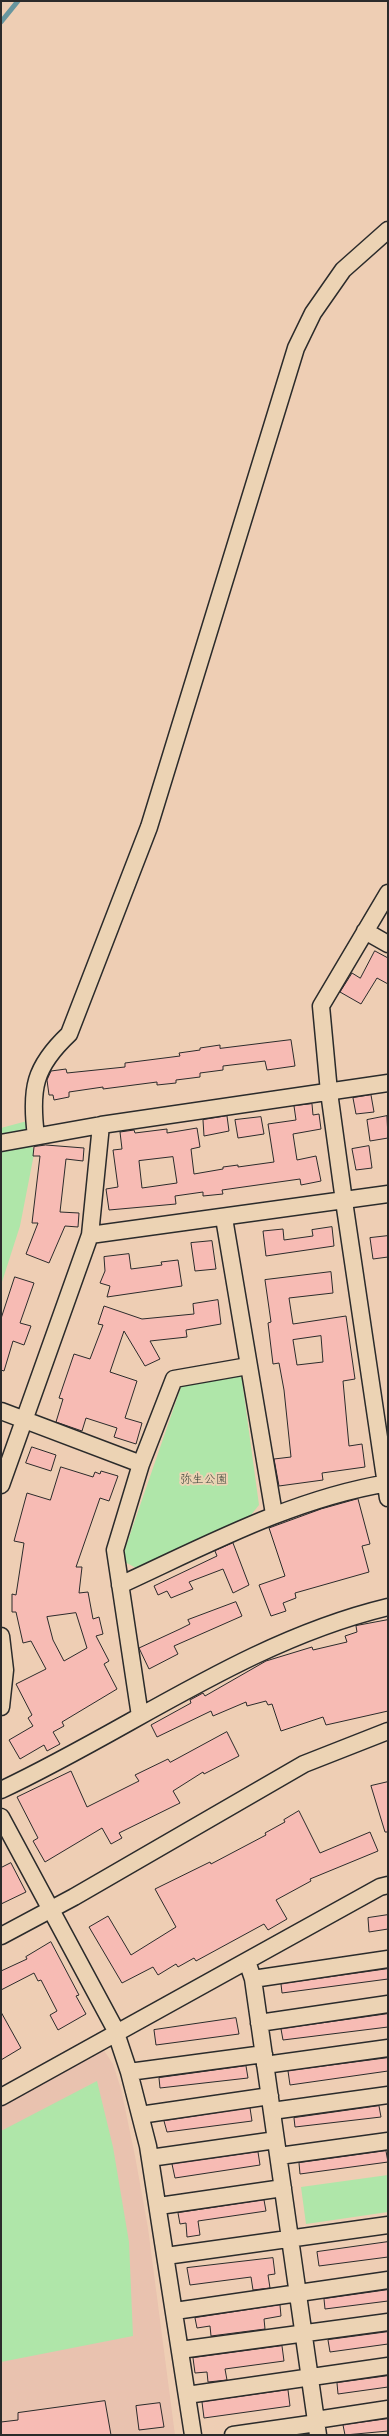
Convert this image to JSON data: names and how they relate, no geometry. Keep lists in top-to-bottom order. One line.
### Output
{"parks":["弥生公園"]}
